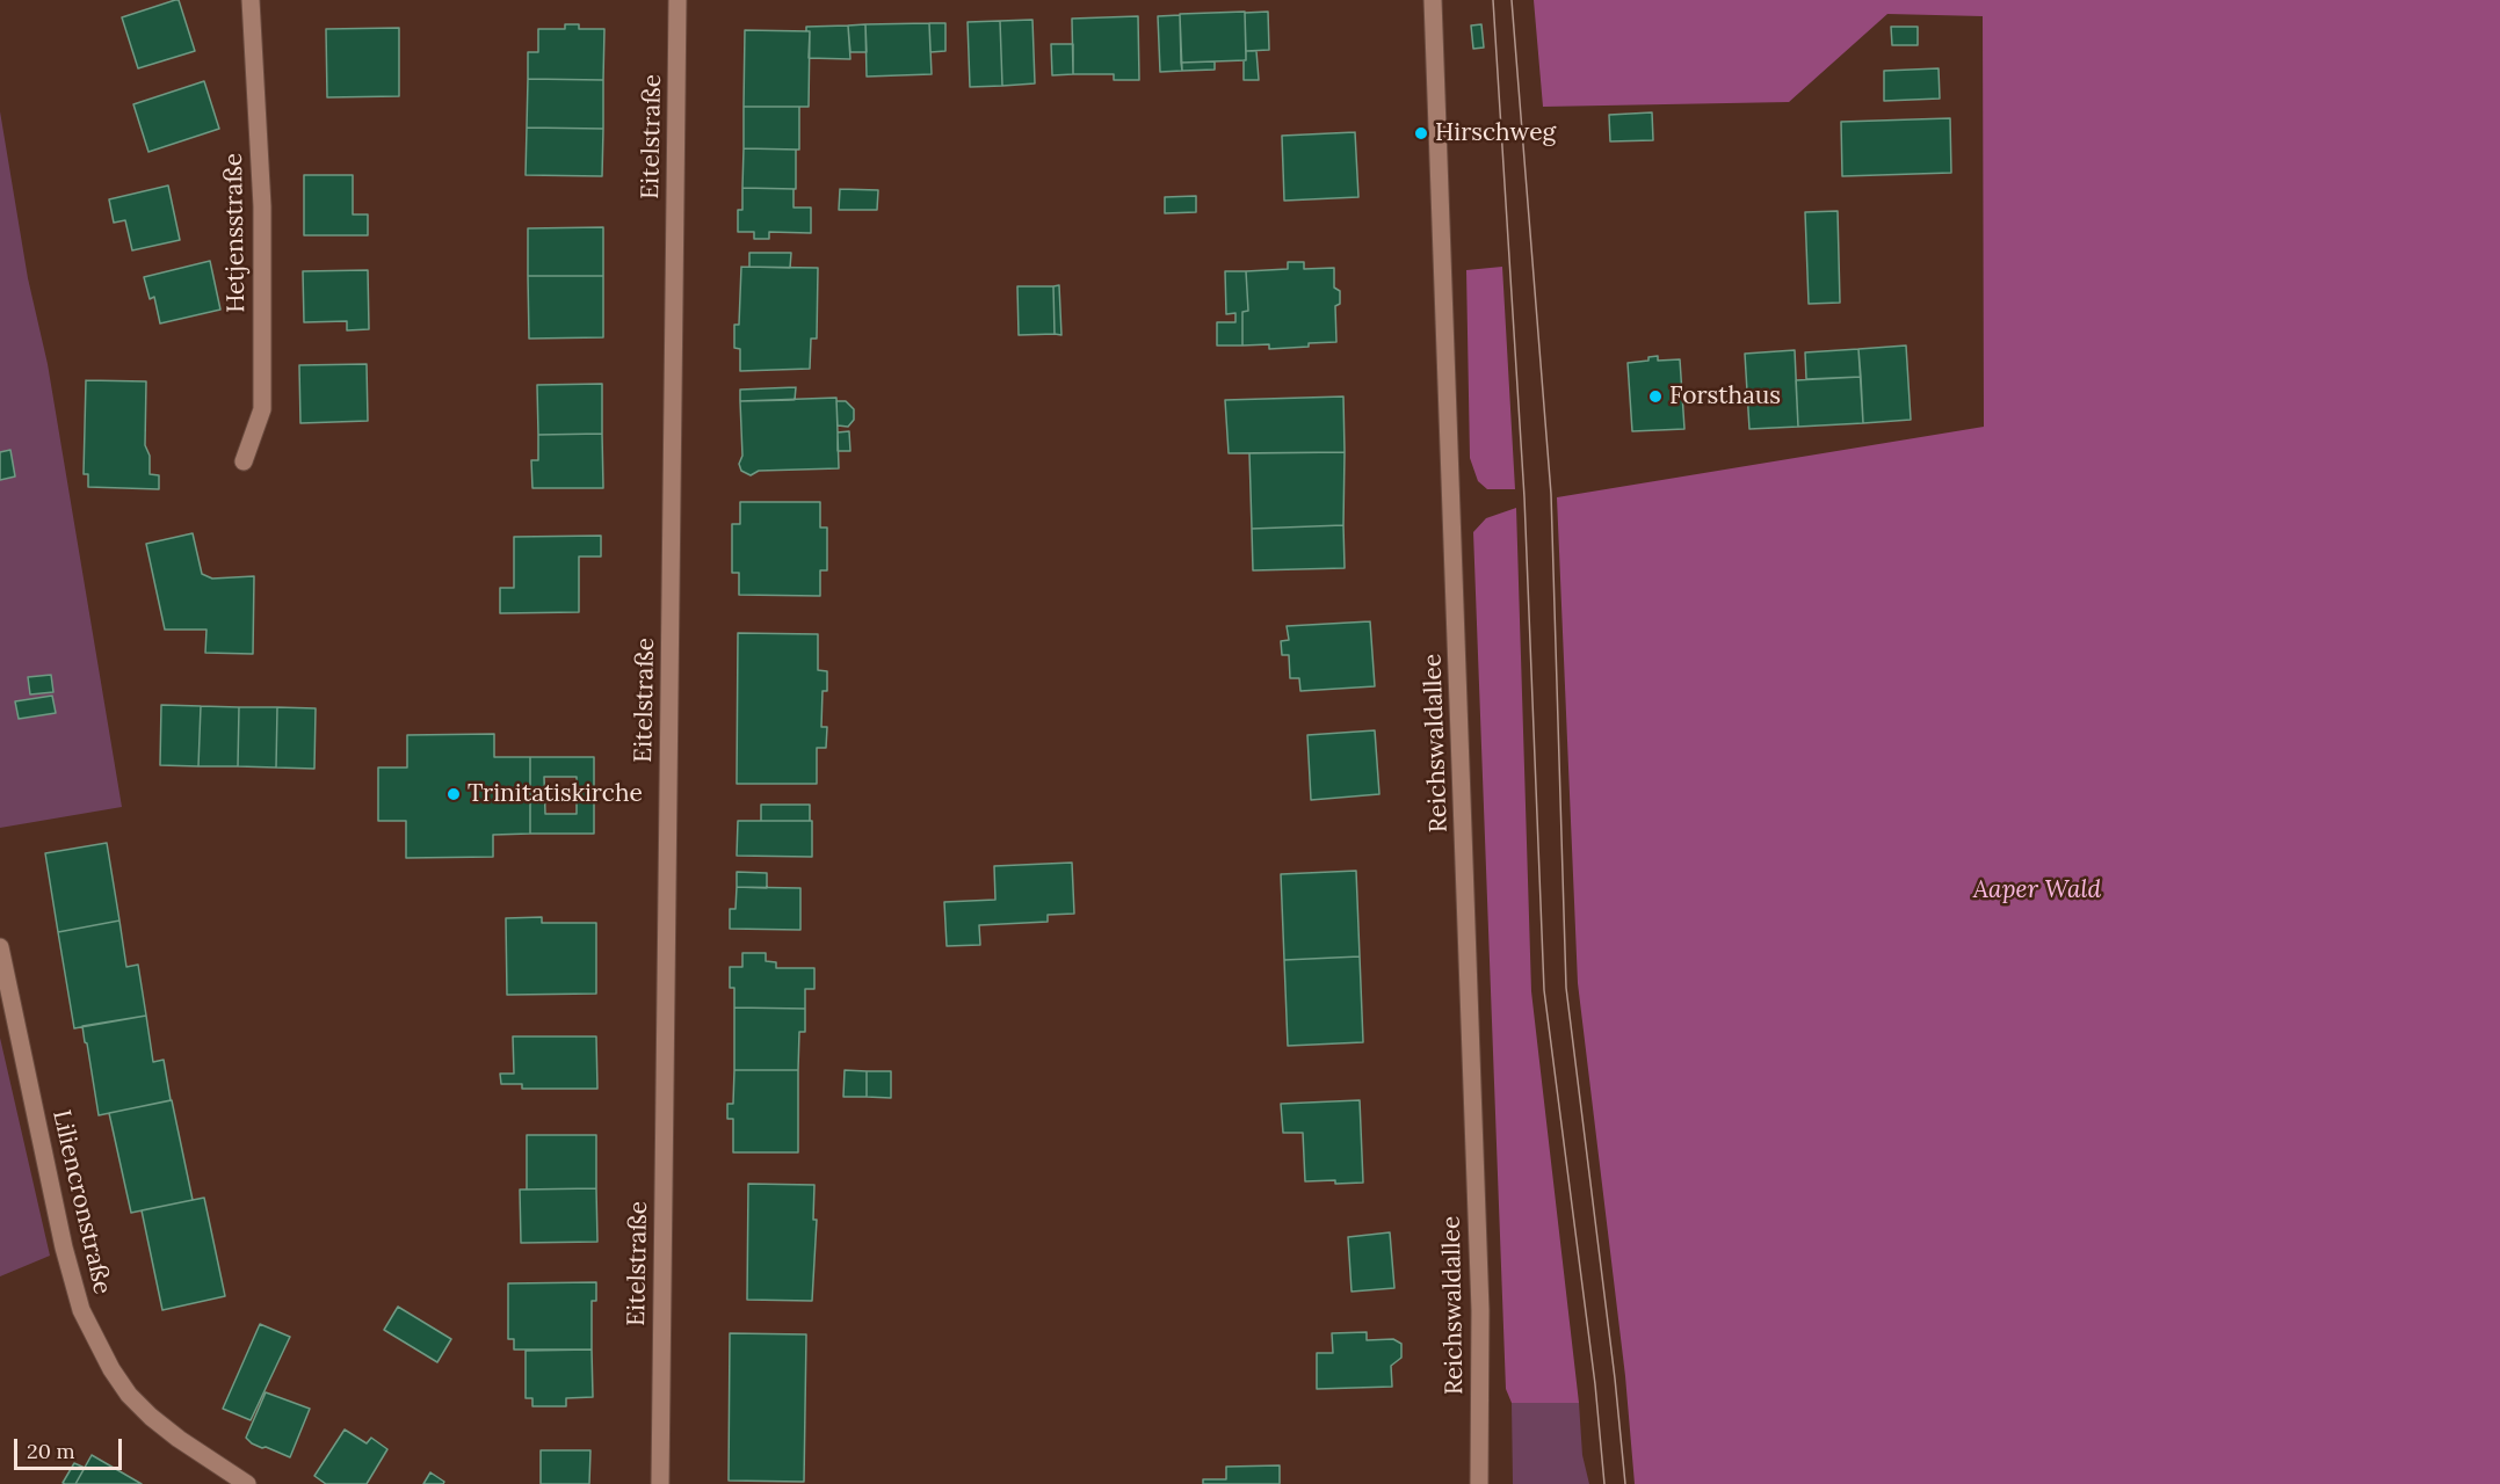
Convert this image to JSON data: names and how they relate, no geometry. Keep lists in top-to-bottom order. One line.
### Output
{"streets":{"main road":["Eitelstraße","Hetjensstraße","Reichswaldallee","Liliencronstraße"]},"parks":["Aaper Wald"],"places":["Hirschweg","Forsthaus","Trinitatiskirche"],"scale_bar":"20 m"}
